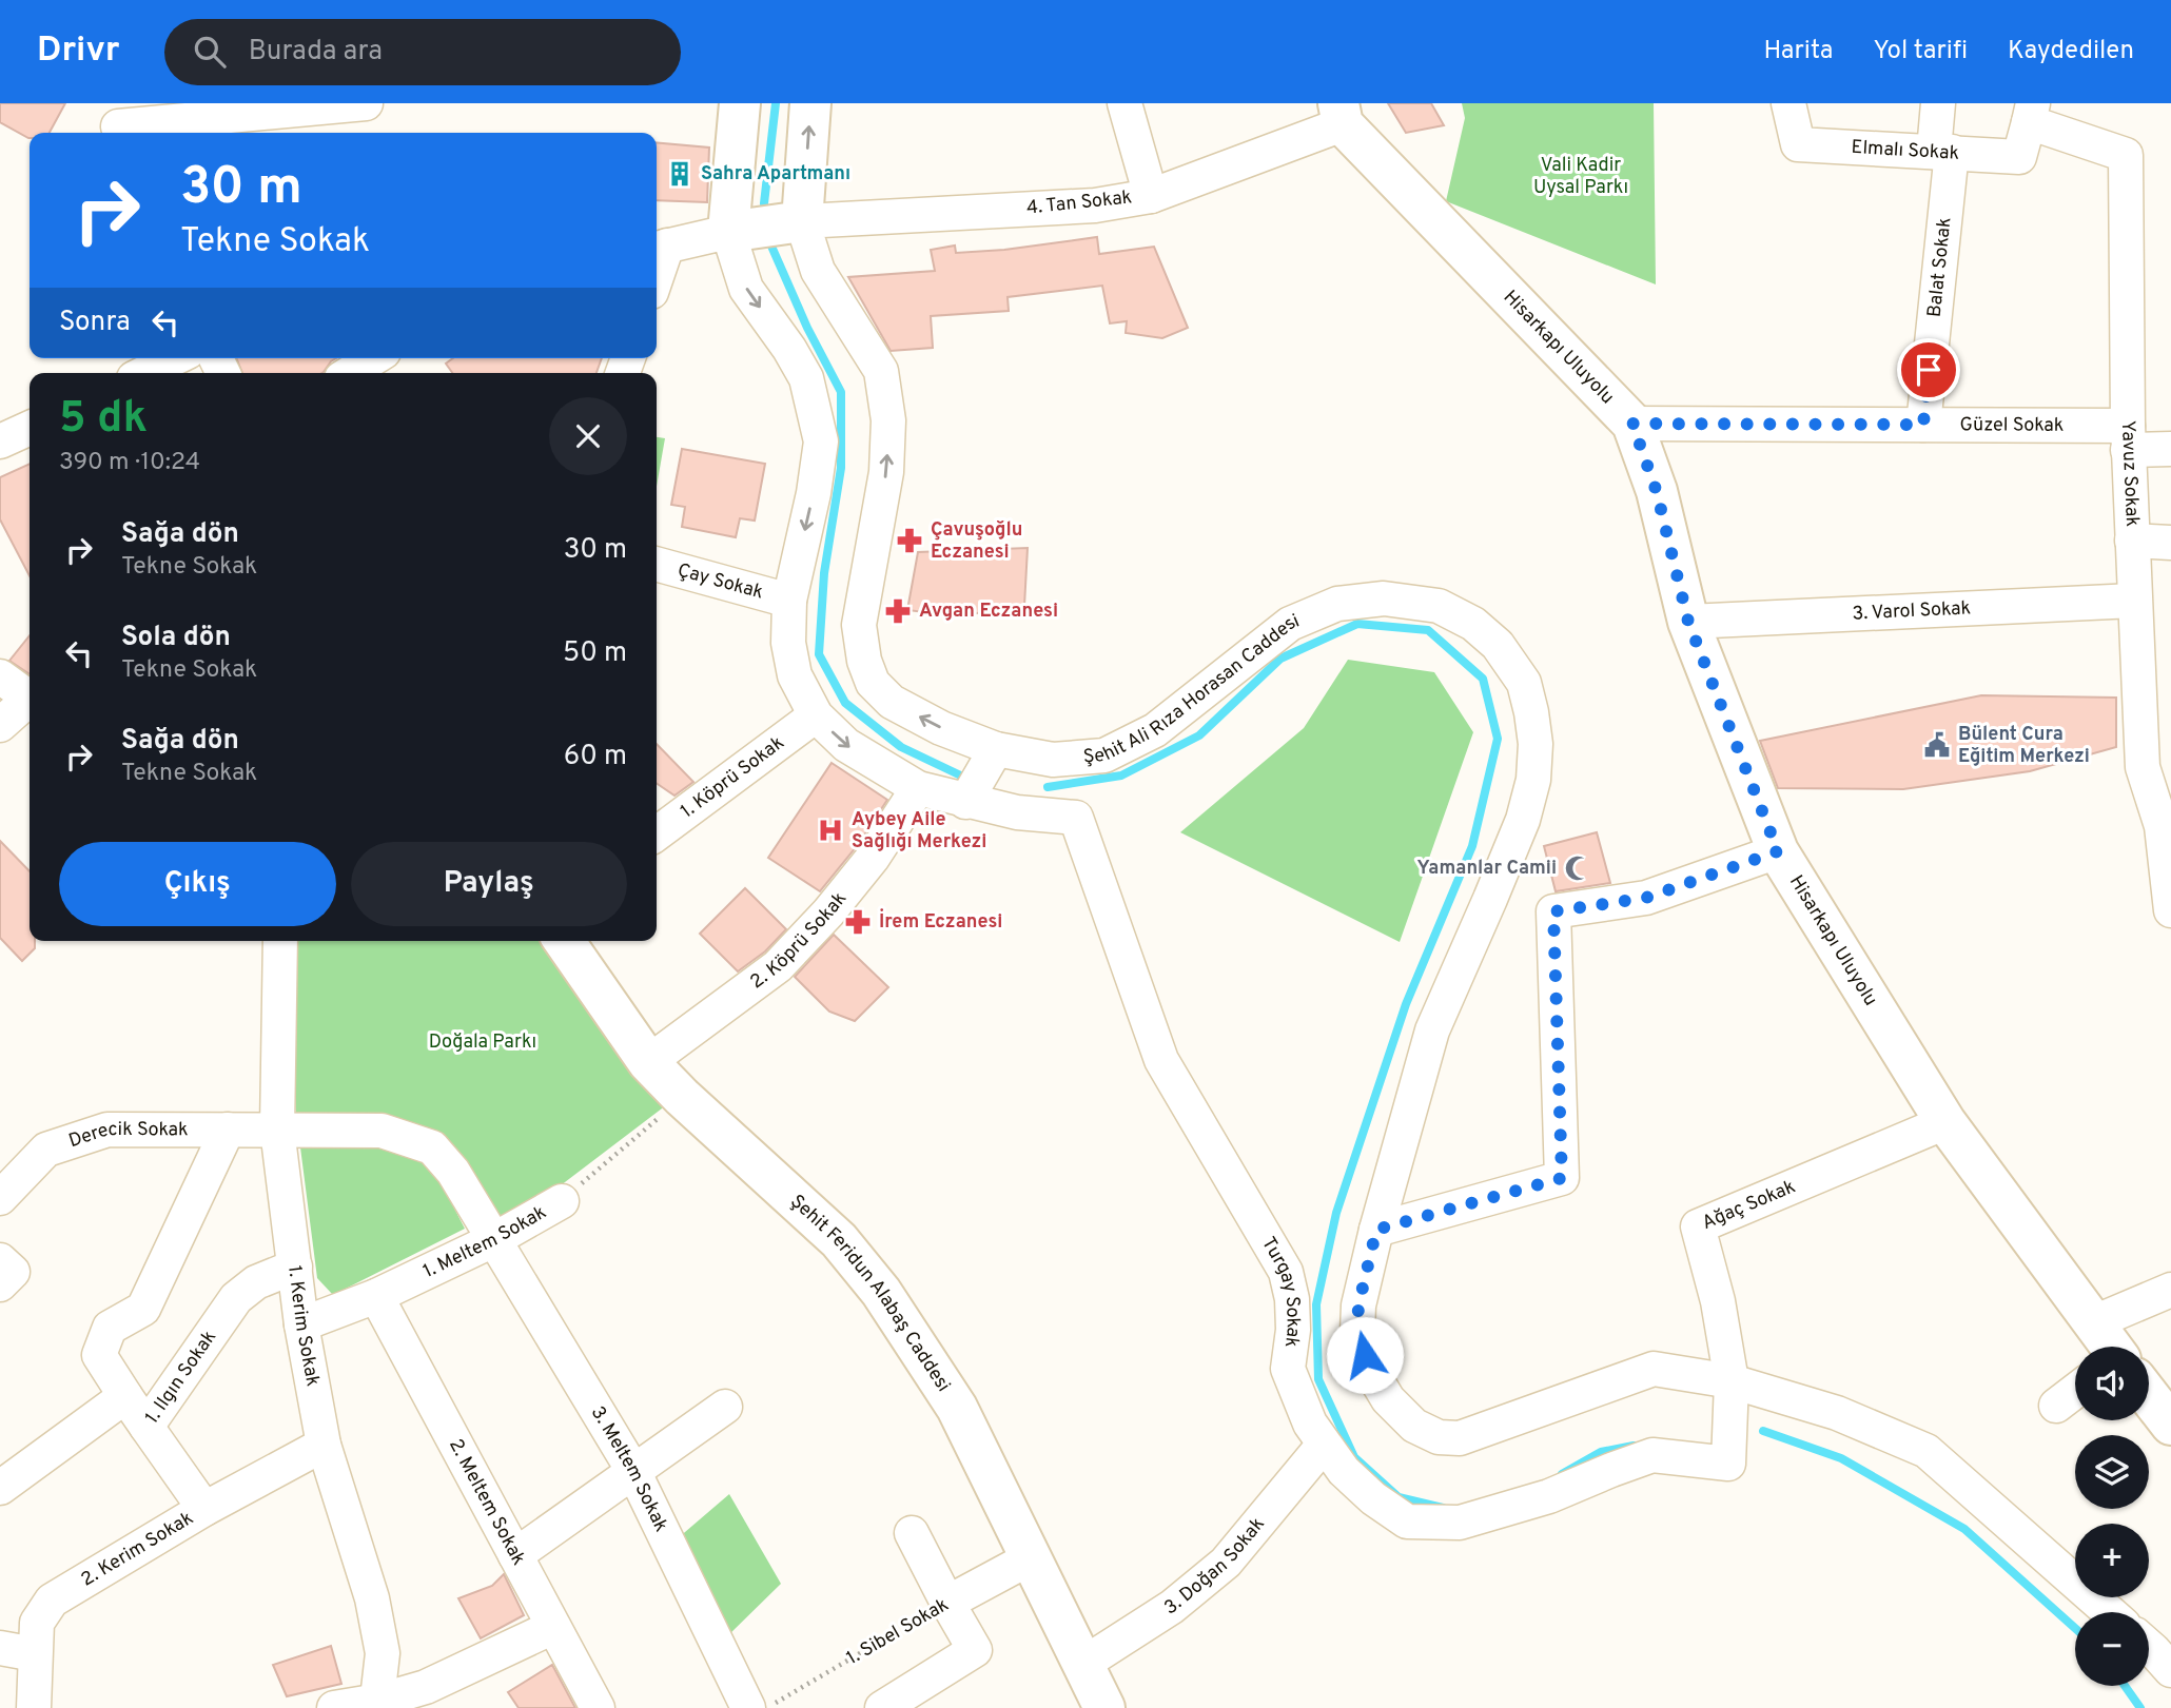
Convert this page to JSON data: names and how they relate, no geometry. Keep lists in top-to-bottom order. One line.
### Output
{"streets":{"street":["Elmalı Sokak","4. Tan Sokak","Balat Sokak","Hisarkapı Uluyolu","Güzel Sokak","Yavuz Sokak","Çay Sokak","3. Varol Sokak","Şehit Ali Rıza Horasan Caddesi","1. Köprü Sokak","2. Köprü Sokak","Derecik Sokak","Ağaç Sokak","1. Meltem Sokak","Turgay Sokak","Şehit Feridun Alabaş Caddesi","1. Kerim Sokak","1. Ilgın Sokak","3. Meltem Sokak","2. Meltem Sokak","2. Kerim Sokak","3. Doğan Sokak","1. Sibel Sokak"]},"crossings":[["Elmalı Sokak","Balat Sokak"],["Elmalı Sokak","Yavuz Sokak"],["4. Tan Sokak","Hisarkapı Uluyolu"],["4. Tan Sokak","Şehit Ali Rıza Horasan Caddesi"],["Balat Sokak","Güzel Sokak"],["Hisarkapı Uluyolu","Güzel Sokak"],["Hisarkapı Uluyolu","3. Varol Sokak"],["Hisarkapı Uluyolu","Ağaç Sokak"],["Güzel Sokak","Yavuz Sokak"],["Yavuz Sokak","3. Varol Sokak"],["Şehit Ali Rıza Horasan Caddesi","Ağaç Sokak"],["Şehit Ali Rıza Horasan Caddesi","Turgay Sokak"],["2. Köprü Sokak","Şehit Feridun Alabaş Caddesi"],["Derecik Sokak","1. Kerim Sokak"],["Derecik Sokak","3. Meltem Sokak"],["Ağaç Sokak","Turgay Sokak"],["1. Meltem Sokak","Şehit Feridun Alabaş Caddesi"],["1. Meltem Sokak","1. Kerim Sokak"],["1. Meltem Sokak","3. Meltem Sokak"],["1. Meltem Sokak","2. Meltem Sokak"],["Turgay Sokak","3. Doğan Sokak"],["Şehit Feridun Alabaş Caddesi","3. Doğan Sokak"],["Şehit Feridun Alabaş Caddesi","1. Sibel Sokak"],["1. Kerim Sokak","1. Ilgın Sokak"],["1. Kerim Sokak","3. Meltem Sokak"],["1. Kerim Sokak","2. Kerim Sokak"]],"parks":["Vali Kadir Uysal Parkı","Doğala Parkı"],"places":{"building":["Sahra Apartmanı"],"pharmacy":["Çavuşoğlu Eczanesi","Avgan Eczanesi","İrem Eczanesi"],"public building":["Bülent Cura Eğitim Merkezi"],"hospital":["Aybey Aile Sağlığı Merkezi"],"mosque":["Yamanlar Camii"]},"page":{"header":"Drivr","search":"Burada ara","nav":["Harita","Yol tarifi","Kaydedilen"],"turn":["30 m","Tekne Sokak"],"then":"Sonra","heading":["5 dk","390 m · 10:24"],"list":[{"name":"Sağa dön","note":"Tekne Sokak","value":"30 m"},{"name":"Sola dön","note":"Tekne Sokak","value":"50 m"},{"name":"Sağa dön","note":"Tekne Sokak","value":"60 m"}],"buttons":["Çıkış","Paylaş"],"map_buttons":["+","−"]}}
